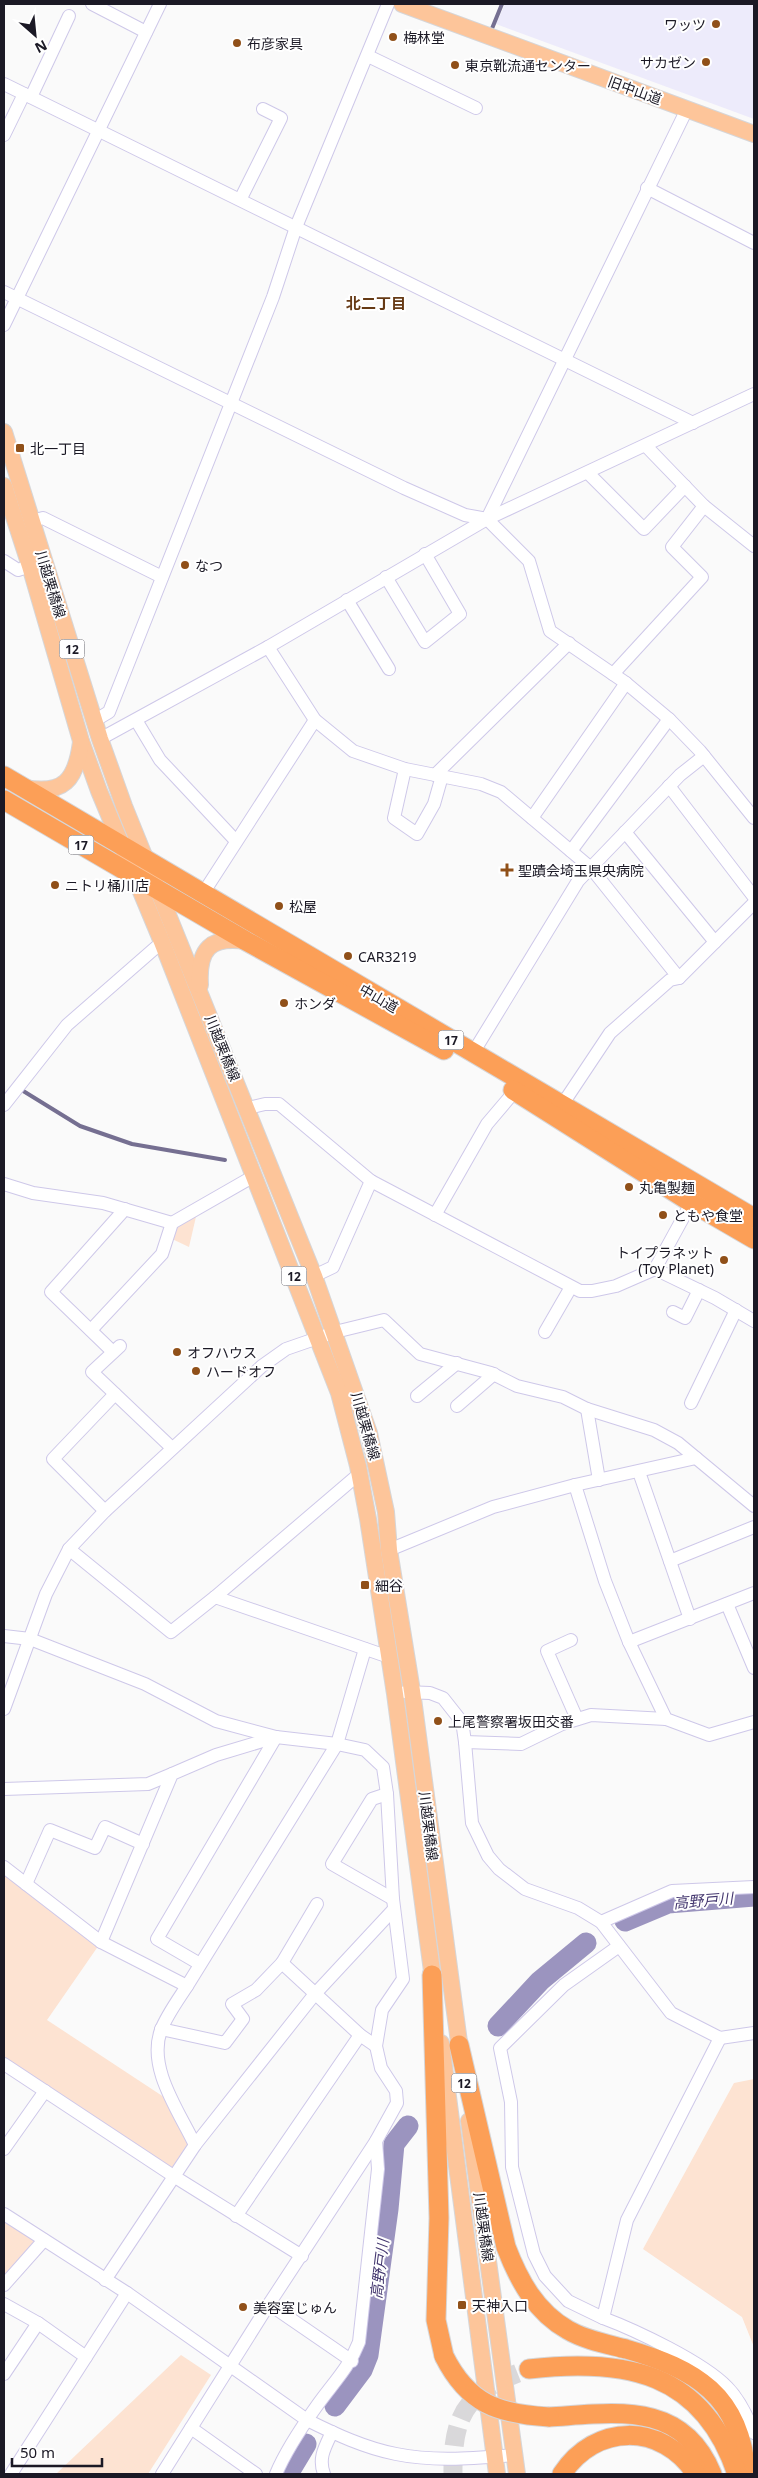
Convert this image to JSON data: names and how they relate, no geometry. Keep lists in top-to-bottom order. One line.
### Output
{"streets":{"highway":["17","中山道"],"main road":["旧中山道","川越栗橋線","12"]},"crossings":[["川越栗橋線","中山道"]],"districts":["北二丁目"],"water":["高野戸川"],"places":{"other":["ワッツ","梅林堂","布彦家具","サカゼン","東京靴流通センター","なつ","ニトリ桶川店","松屋","CAR3219","ホンダ","丸亀製麺","ともや食堂","トイプラネット (Toy Planet)","オフハウス","ハードオフ","上尾警察署坂田交番","美容室じゅん"],"transit":["北一丁目","細谷","天神入口"],"health":["聖蹟会埼玉県央病院"]},"scale_bar":"50 m","north":"bottom right"}
